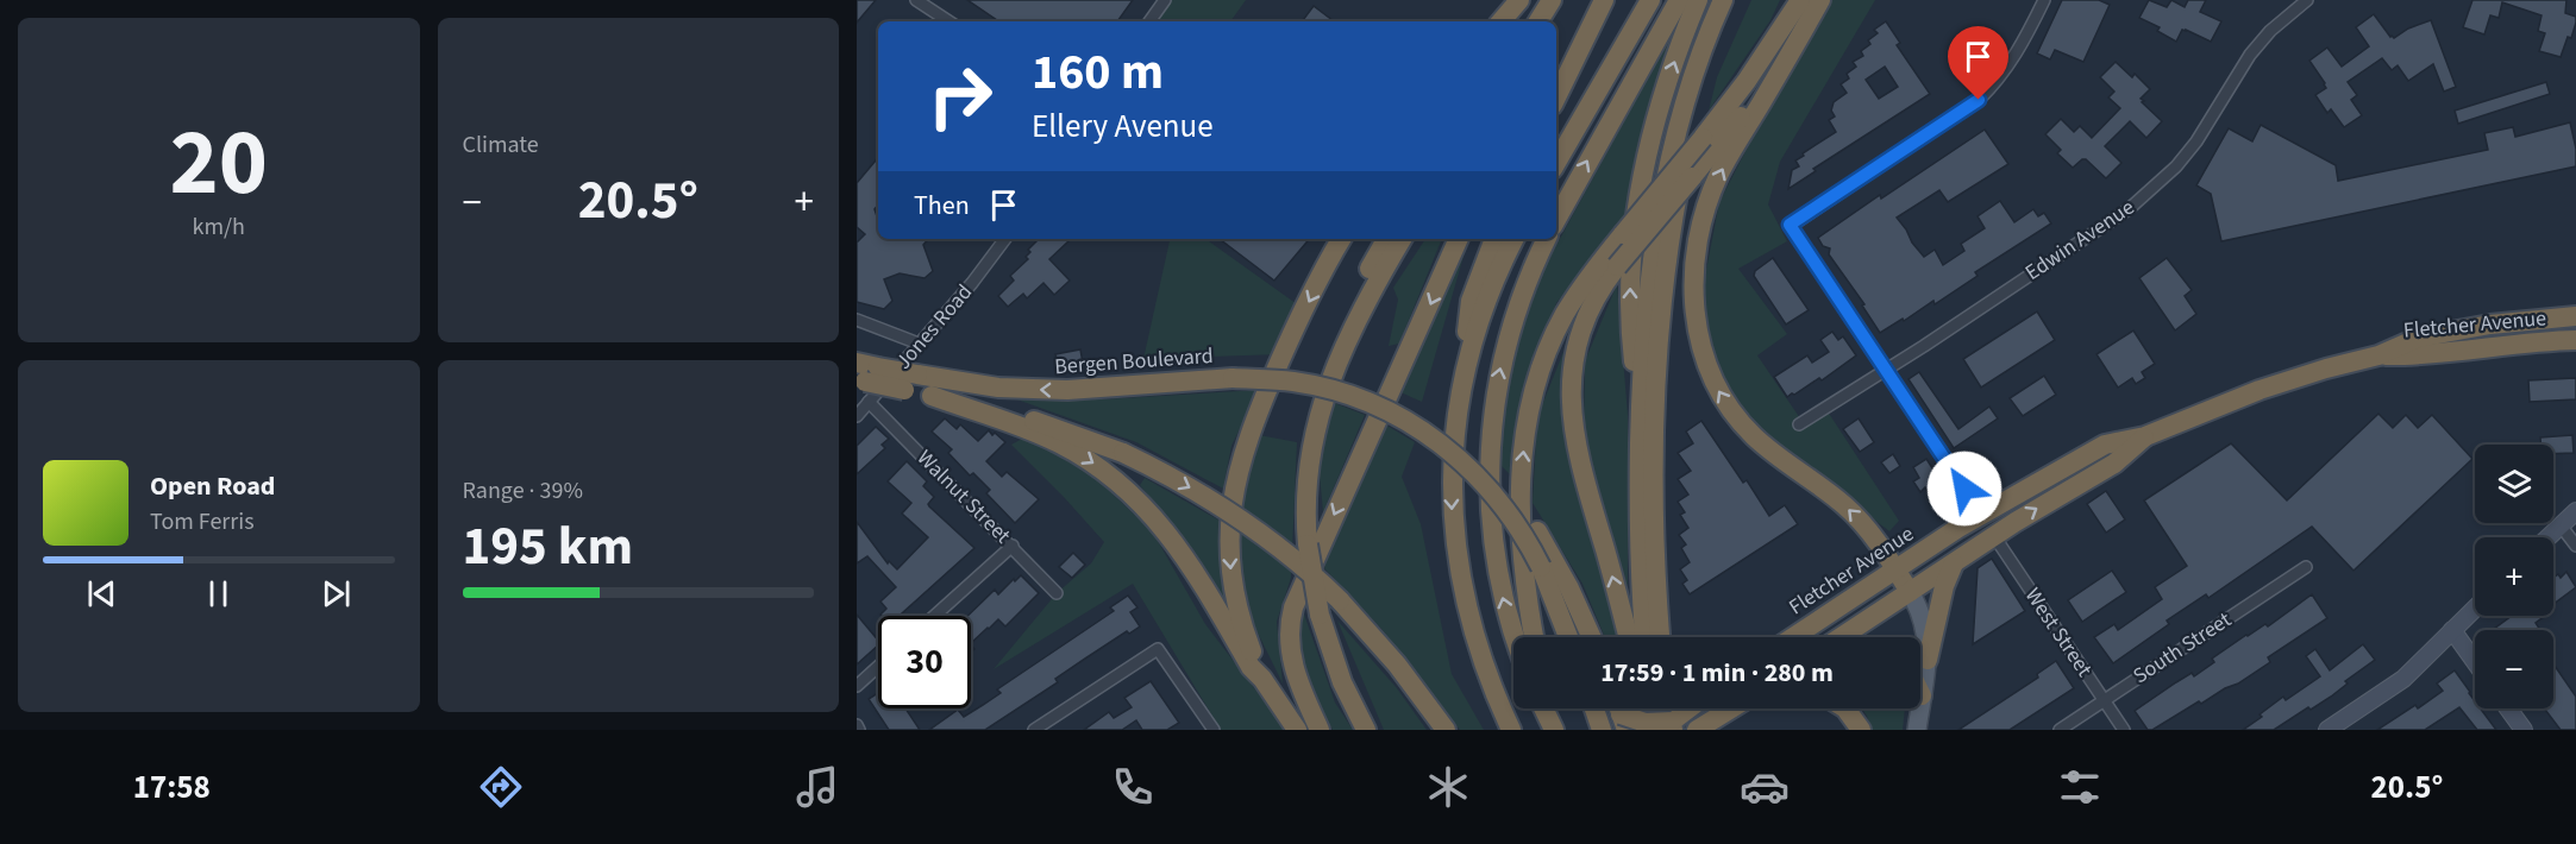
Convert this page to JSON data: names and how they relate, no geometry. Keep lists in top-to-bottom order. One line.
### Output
{"streets":{"highway":["Fletcher Avenue","Bergen Boulevard"],"street":["Edwin Avenue","Jones Road","Walnut Street","West Street","South Street"]},"crossings":[["Fletcher Avenue","West Street"],["Jones Road","Bergen Boulevard"],["Jones Road","Walnut Street"],["Bergen Boulevard","Walnut Street"],["West Street","South Street"]],"one_way":["Bergen Boulevard"],"page":{"tile":[["20","km/h"],"Climate",["Range · 39%","195 km"]],"turn":["160 m","Ellery Avenue"],"then":"Then","heat":["−","20.5°","+"],"map_buttons":["+","−"],"song":["Open Road","Tom Ferris"],"limit":"30","trip":"17:59 · 1 min · 280 m","tabs":["17:58","20.5°"]}}
